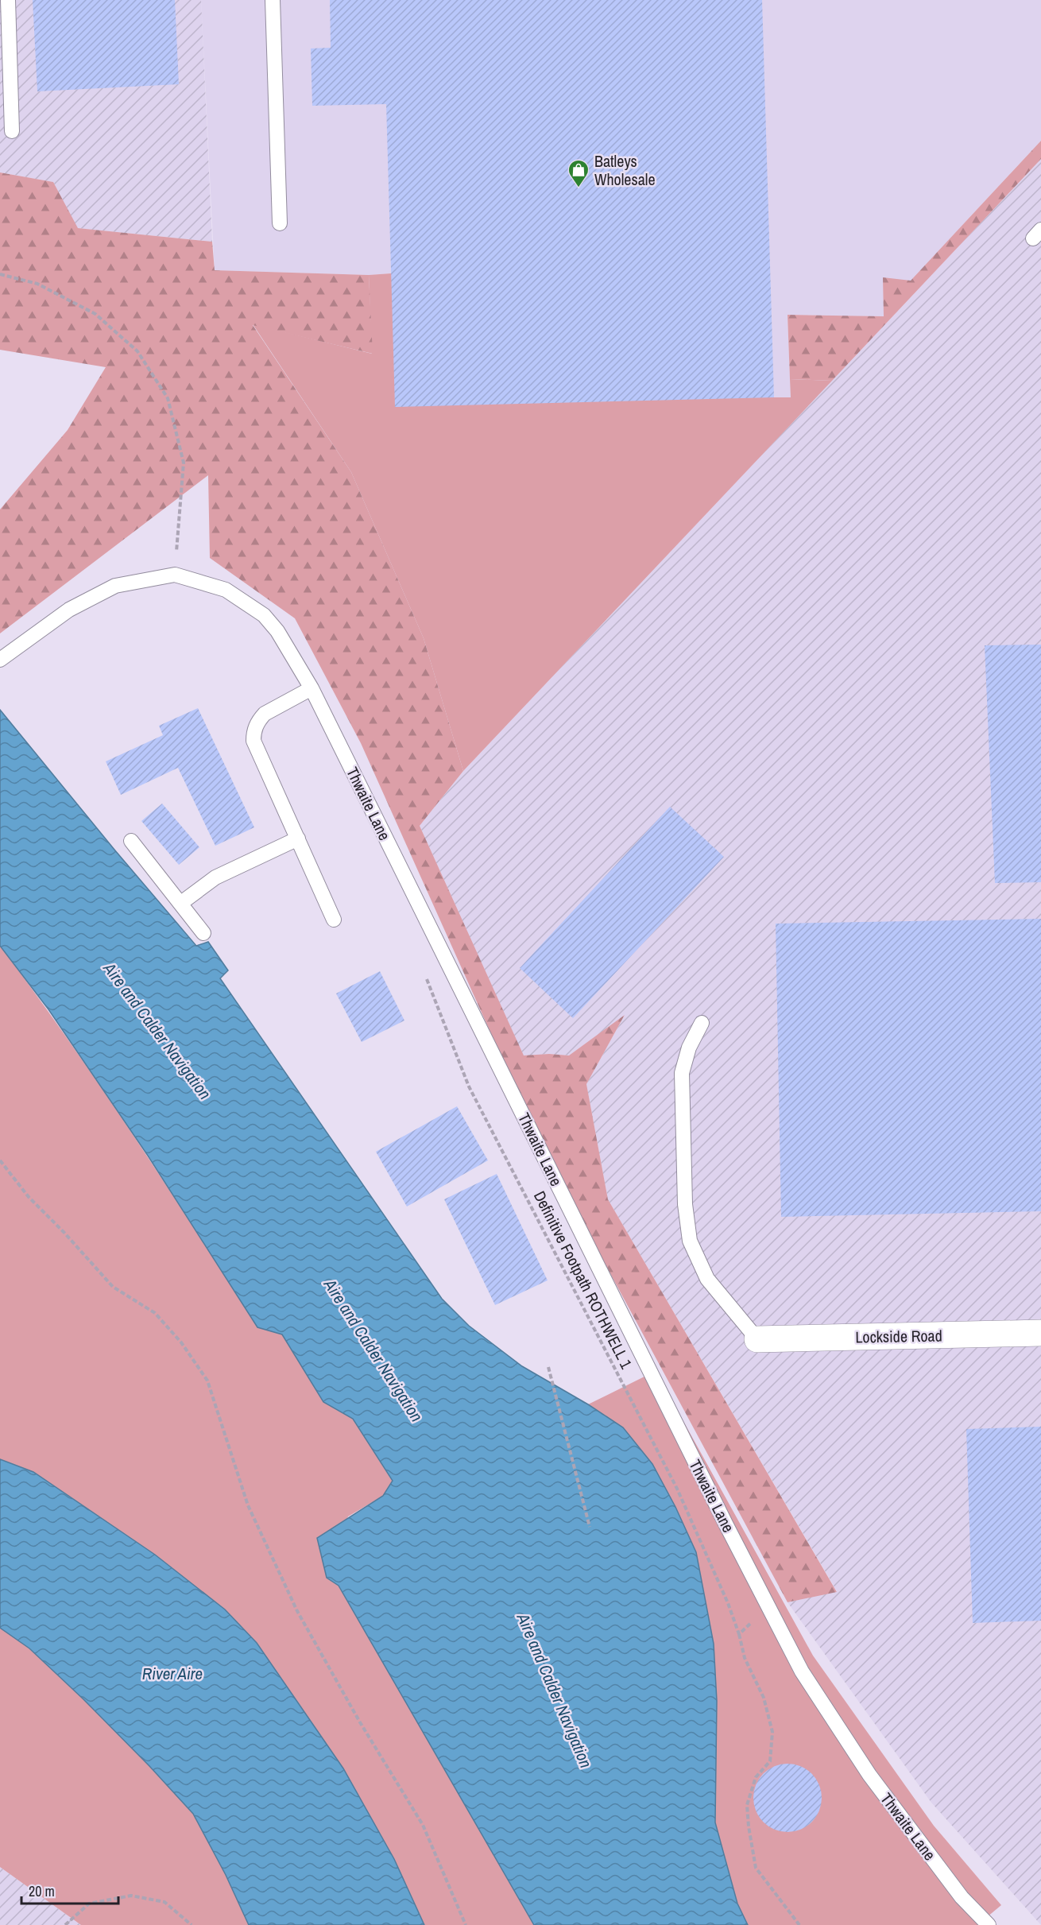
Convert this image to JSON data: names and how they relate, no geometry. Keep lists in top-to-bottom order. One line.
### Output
{"streets":{"street":["Lockside Road"],"lane":["Thwaite Lane"],"path":["Definitive Footpath ROTHWELL 1"]},"water":["Aire and Calder Navigation","River Aire"],"places":{"shop":["Batleys Wholesale"]},"scale_bar":"20 m"}
